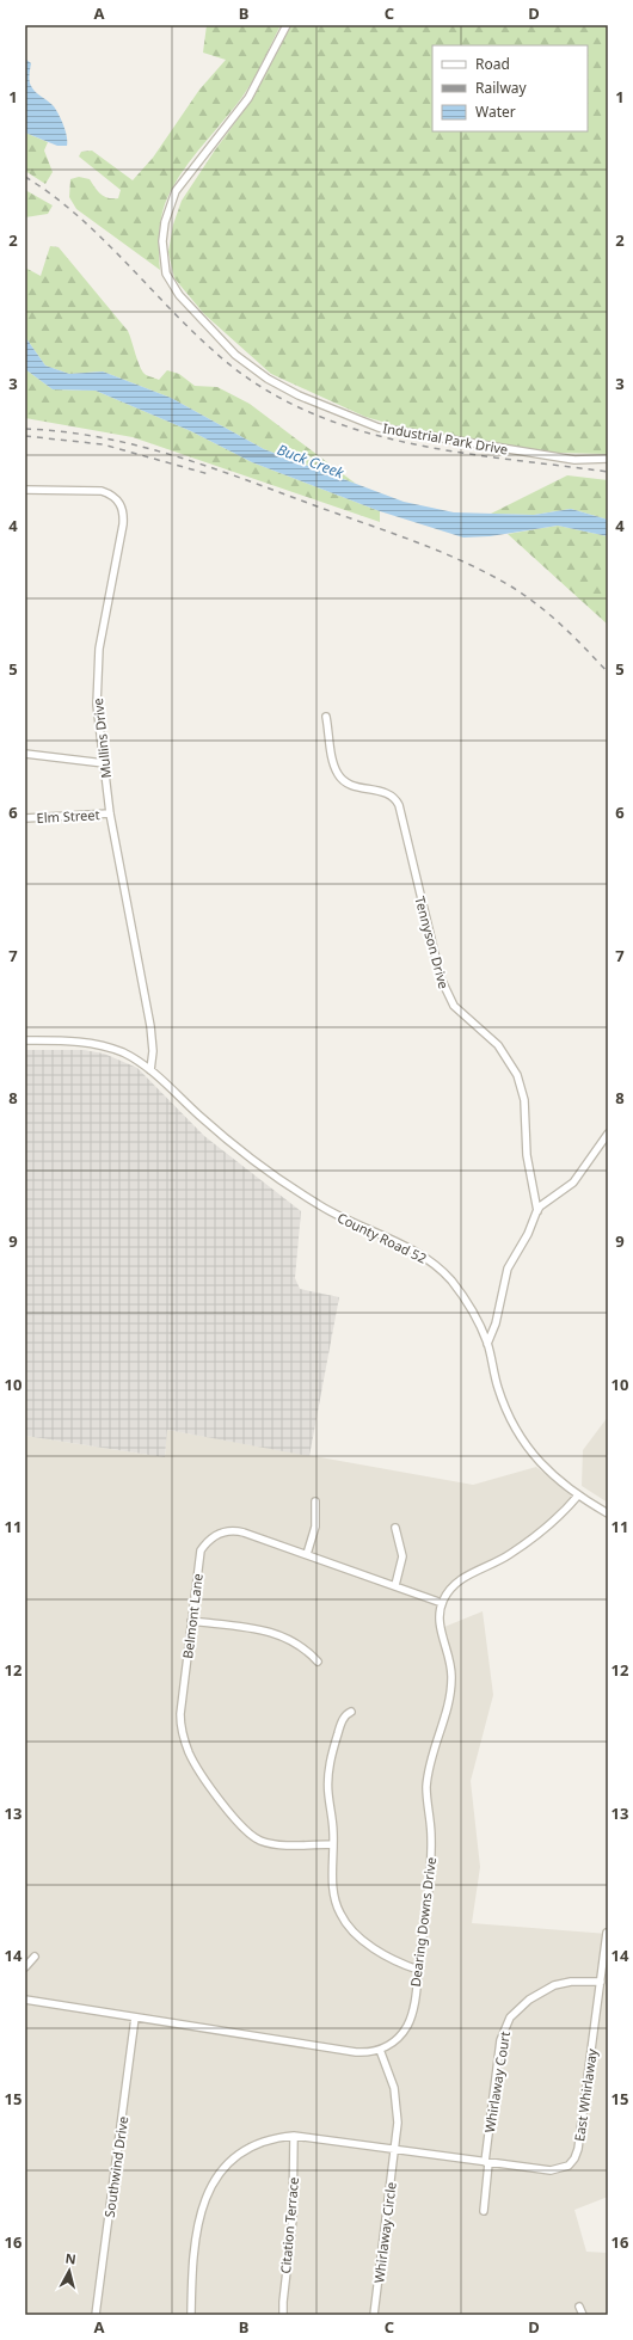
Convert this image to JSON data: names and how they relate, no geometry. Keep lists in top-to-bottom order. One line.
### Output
{"streets":{"street":["Industrial Park Drive","Mullins Drive","Elm Street","Tennyson Drive","County Road 52","Belmont Lane","Dearing Downs Drive","Whirlaway Court","East Whirlaway","Southwind Drive","Citation Terrace","Whirlaway Circle"]},"crossings":[["Mullins Drive","Elm Street"],["Mullins Drive","County Road 52"],["Belmont Lane","Dearing Downs Drive"],["Dearing Downs Drive","Whirlaway Circle"],["Whirlaway Court","East Whirlaway"],["East Whirlaway","Whirlaway Circle"]],"water":["Buck Creek"],"legend":["Road","Railway","Water"],"north":"top","grid":{"columns":["A","B","C","D"],"rows":["1","2","3","4","5","6","7","8","9","10","11","12","13","14","15","16"]}}
